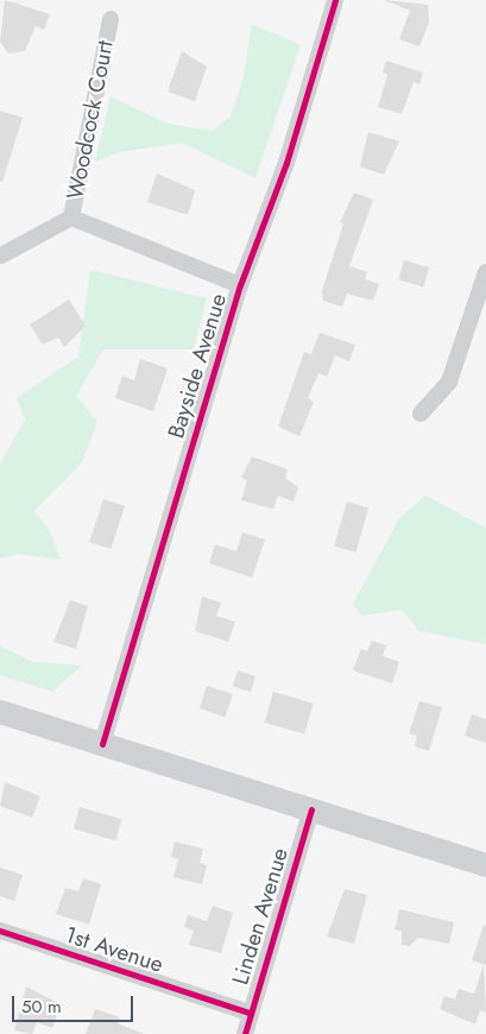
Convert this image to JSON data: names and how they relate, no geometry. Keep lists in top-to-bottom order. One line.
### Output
{"streets":{"street":["Woodcock Court","Bayside Avenue","Linden Avenue","1st Avenue"]},"crossings":[["Woodcock Court","Bayside Avenue"],["Linden Avenue","1st Avenue"]],"scale_bar":"50 m"}
